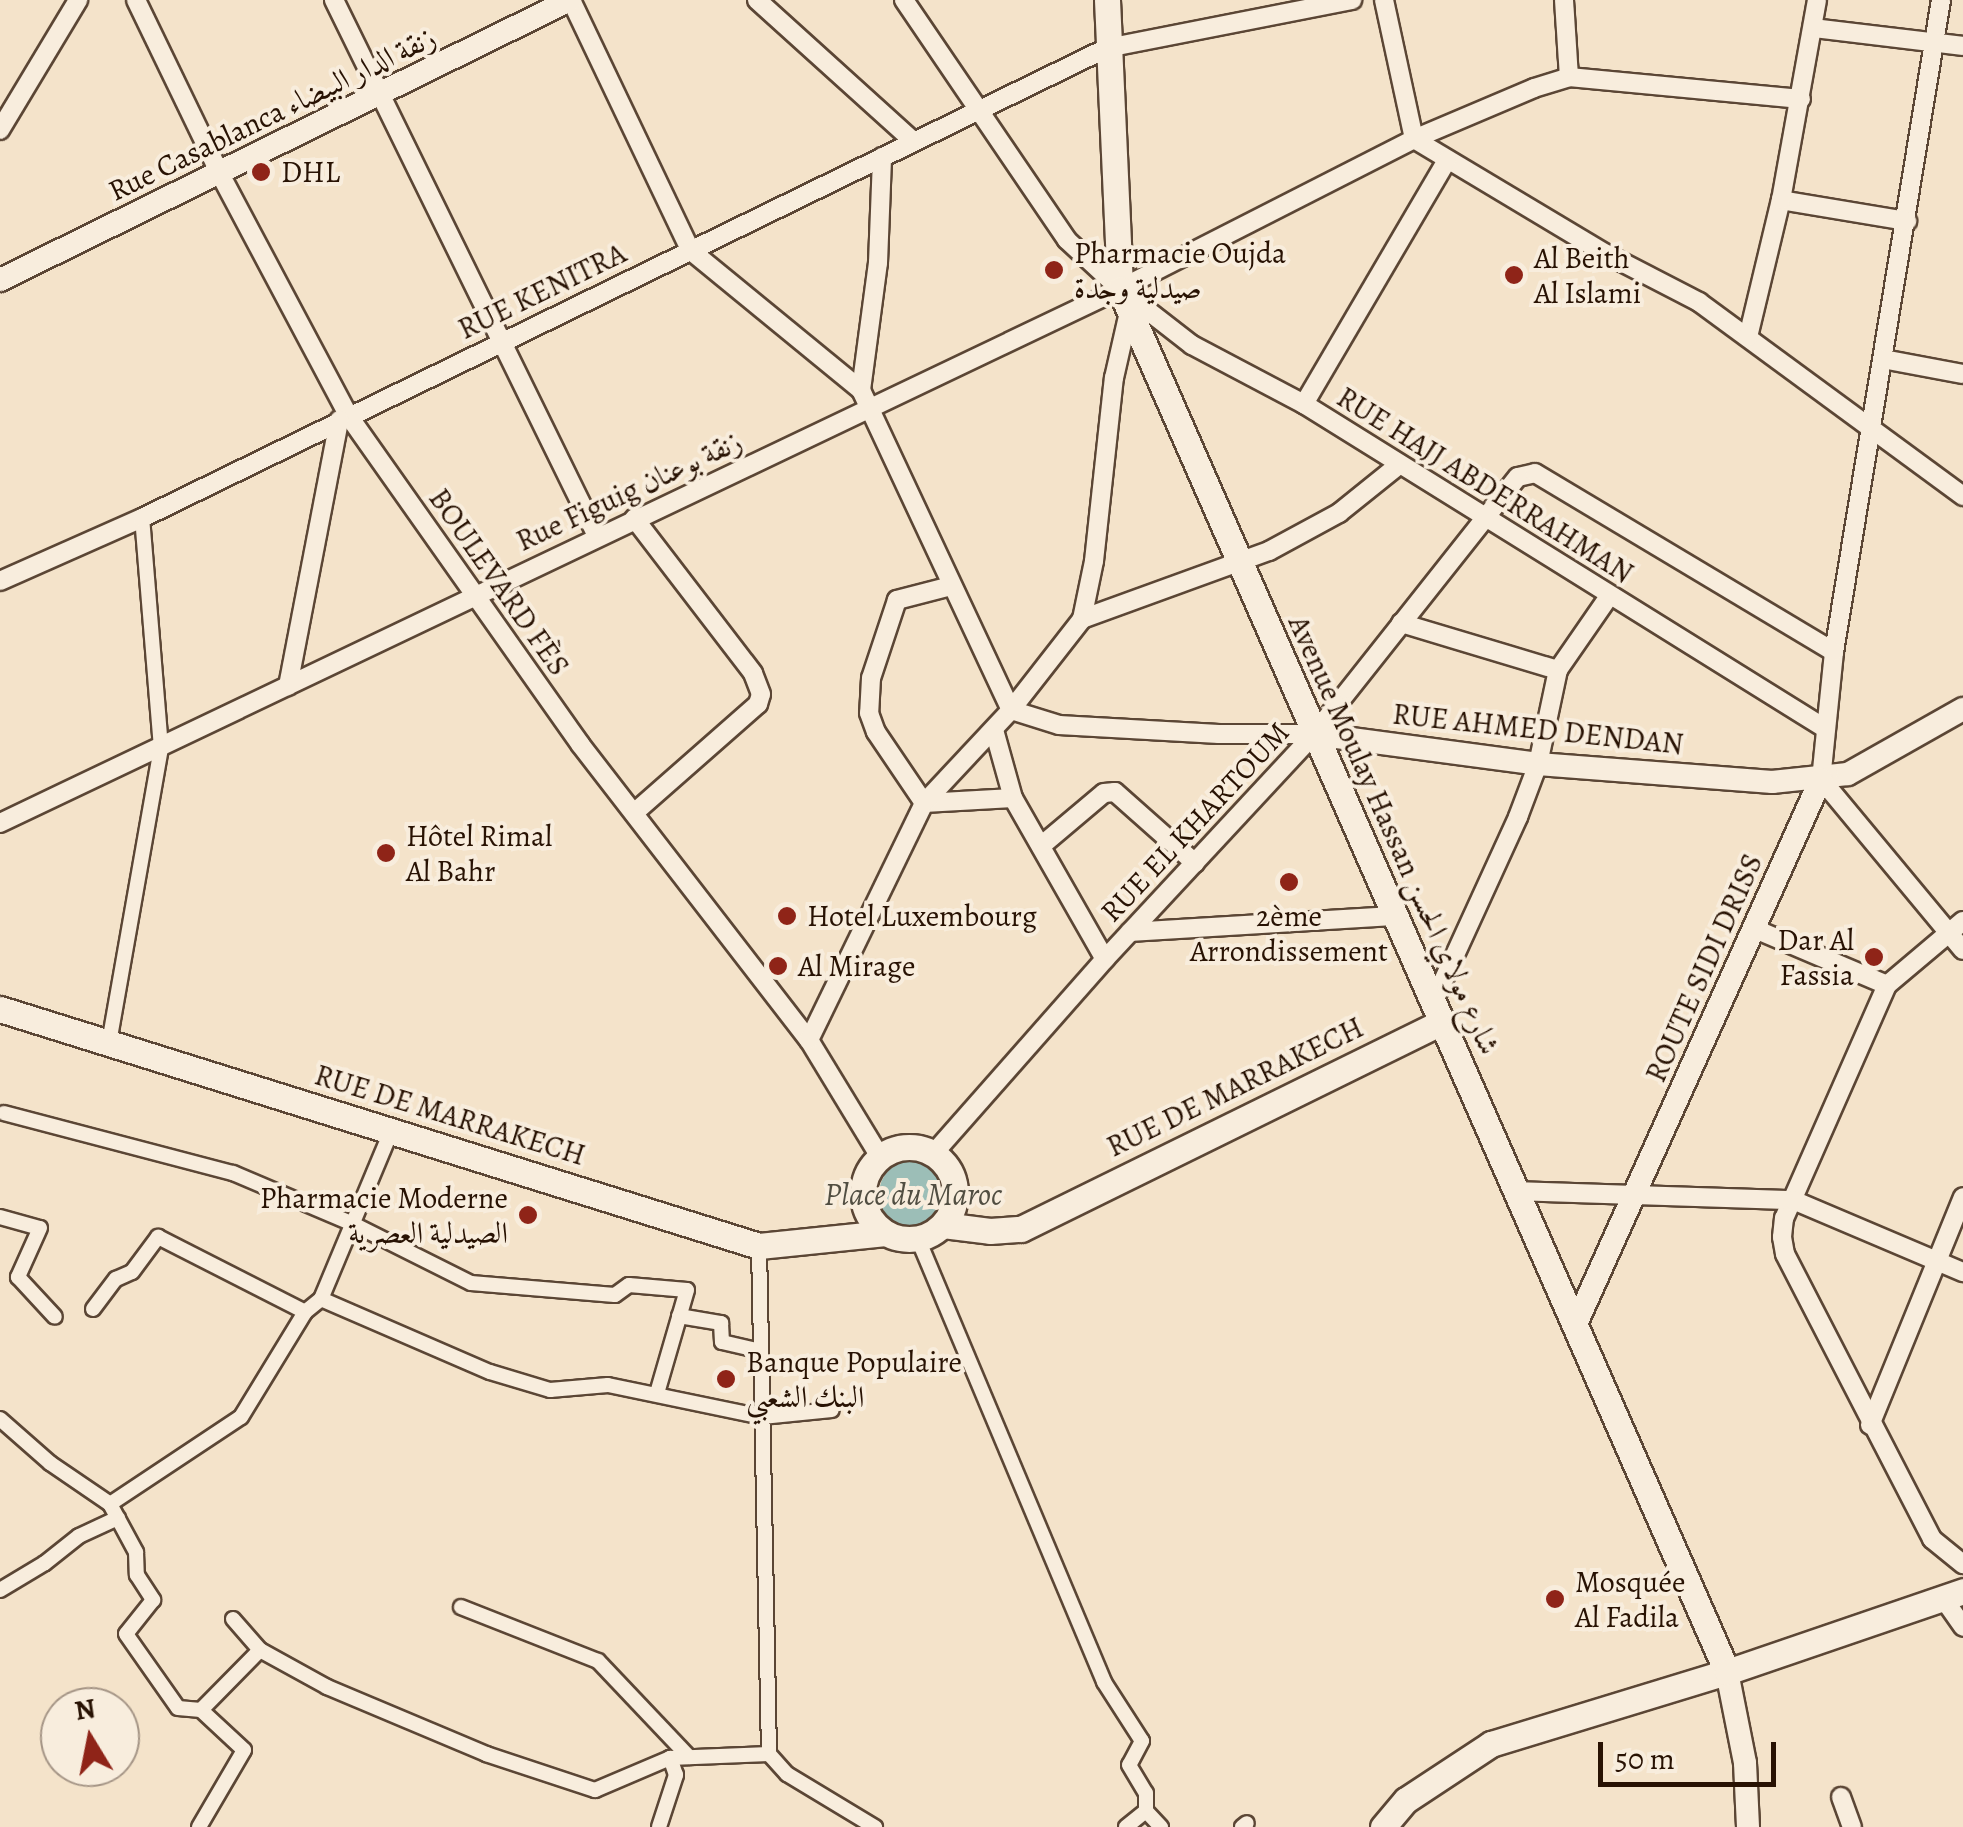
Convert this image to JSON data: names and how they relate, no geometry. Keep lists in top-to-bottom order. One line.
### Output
{"streets":{"main road":["Avenue Moulay Hassan شارع مولاي الحسن","RUE DE MARRAKECH"],"street":["Rue Casablanca زنقة الدار البيضاء","RUE KENITRA","RUE HAJJ ABDERRAHMAN","Rue Figuig زنقة بوعنان","BOULEVARD FÈS","RUE AHMED DENDAN","RUE EL KHARTOUM","ROUTE SIDI DRISS"]},"crossings":[["Rue Casablanca زنقة الدار البيضاء","BOULEVARD FÈS"],["RUE KENITRA","RUE HAJJ ABDERRAHMAN"],["RUE KENITRA","BOULEVARD FÈS"],["RUE KENITRA","Avenue Moulay Hassan شارع مولاي الحسن"],["RUE HAJJ ABDERRAHMAN","Rue Figuig زنقة بوعنان"],["RUE HAJJ ABDERRAHMAN","RUE EL KHARTOUM"],["RUE HAJJ ABDERRAHMAN","Avenue Moulay Hassan شارع مولاي الحسن"],["Rue Figuig زنقة بوعنان","BOULEVARD FÈS"],["Rue Figuig زنقة بوعنان","Avenue Moulay Hassan شارع مولاي الحسن"],["BOULEVARD FÈS","RUE EL KHARTOUM"],["BOULEVARD FÈS","RUE DE MARRAKECH"],["RUE AHMED DENDAN","RUE EL KHARTOUM"],["RUE AHMED DENDAN","Avenue Moulay Hassan شارع مولاي الحسن"],["RUE AHMED DENDAN","ROUTE SIDI DRISS"],["RUE EL KHARTOUM","Avenue Moulay Hassan شارع مولاي الحسن"],["RUE EL KHARTOUM","RUE DE MARRAKECH"],["Avenue Moulay Hassan شارع مولاي الحسن","ROUTE SIDI DRISS"],["Avenue Moulay Hassan شارع مولاي الحسن","RUE DE MARRAKECH"]],"water":["Place du Maroc"],"places":["DHL","Pharmacie Oujda صيدلية وجدة","Al Beith Al Islami","Hôtel Rimal Al Bahr","2ème Arrondissement","Hotel Luxembourg","Dar Al Fassia","Al Mirage","Pharmacie Moderne الصيدلية العصرية","Banque Populaire البنك الشعبي","Mosquée Al Fadila"],"scale_bar":"50 m","north":"top"}
